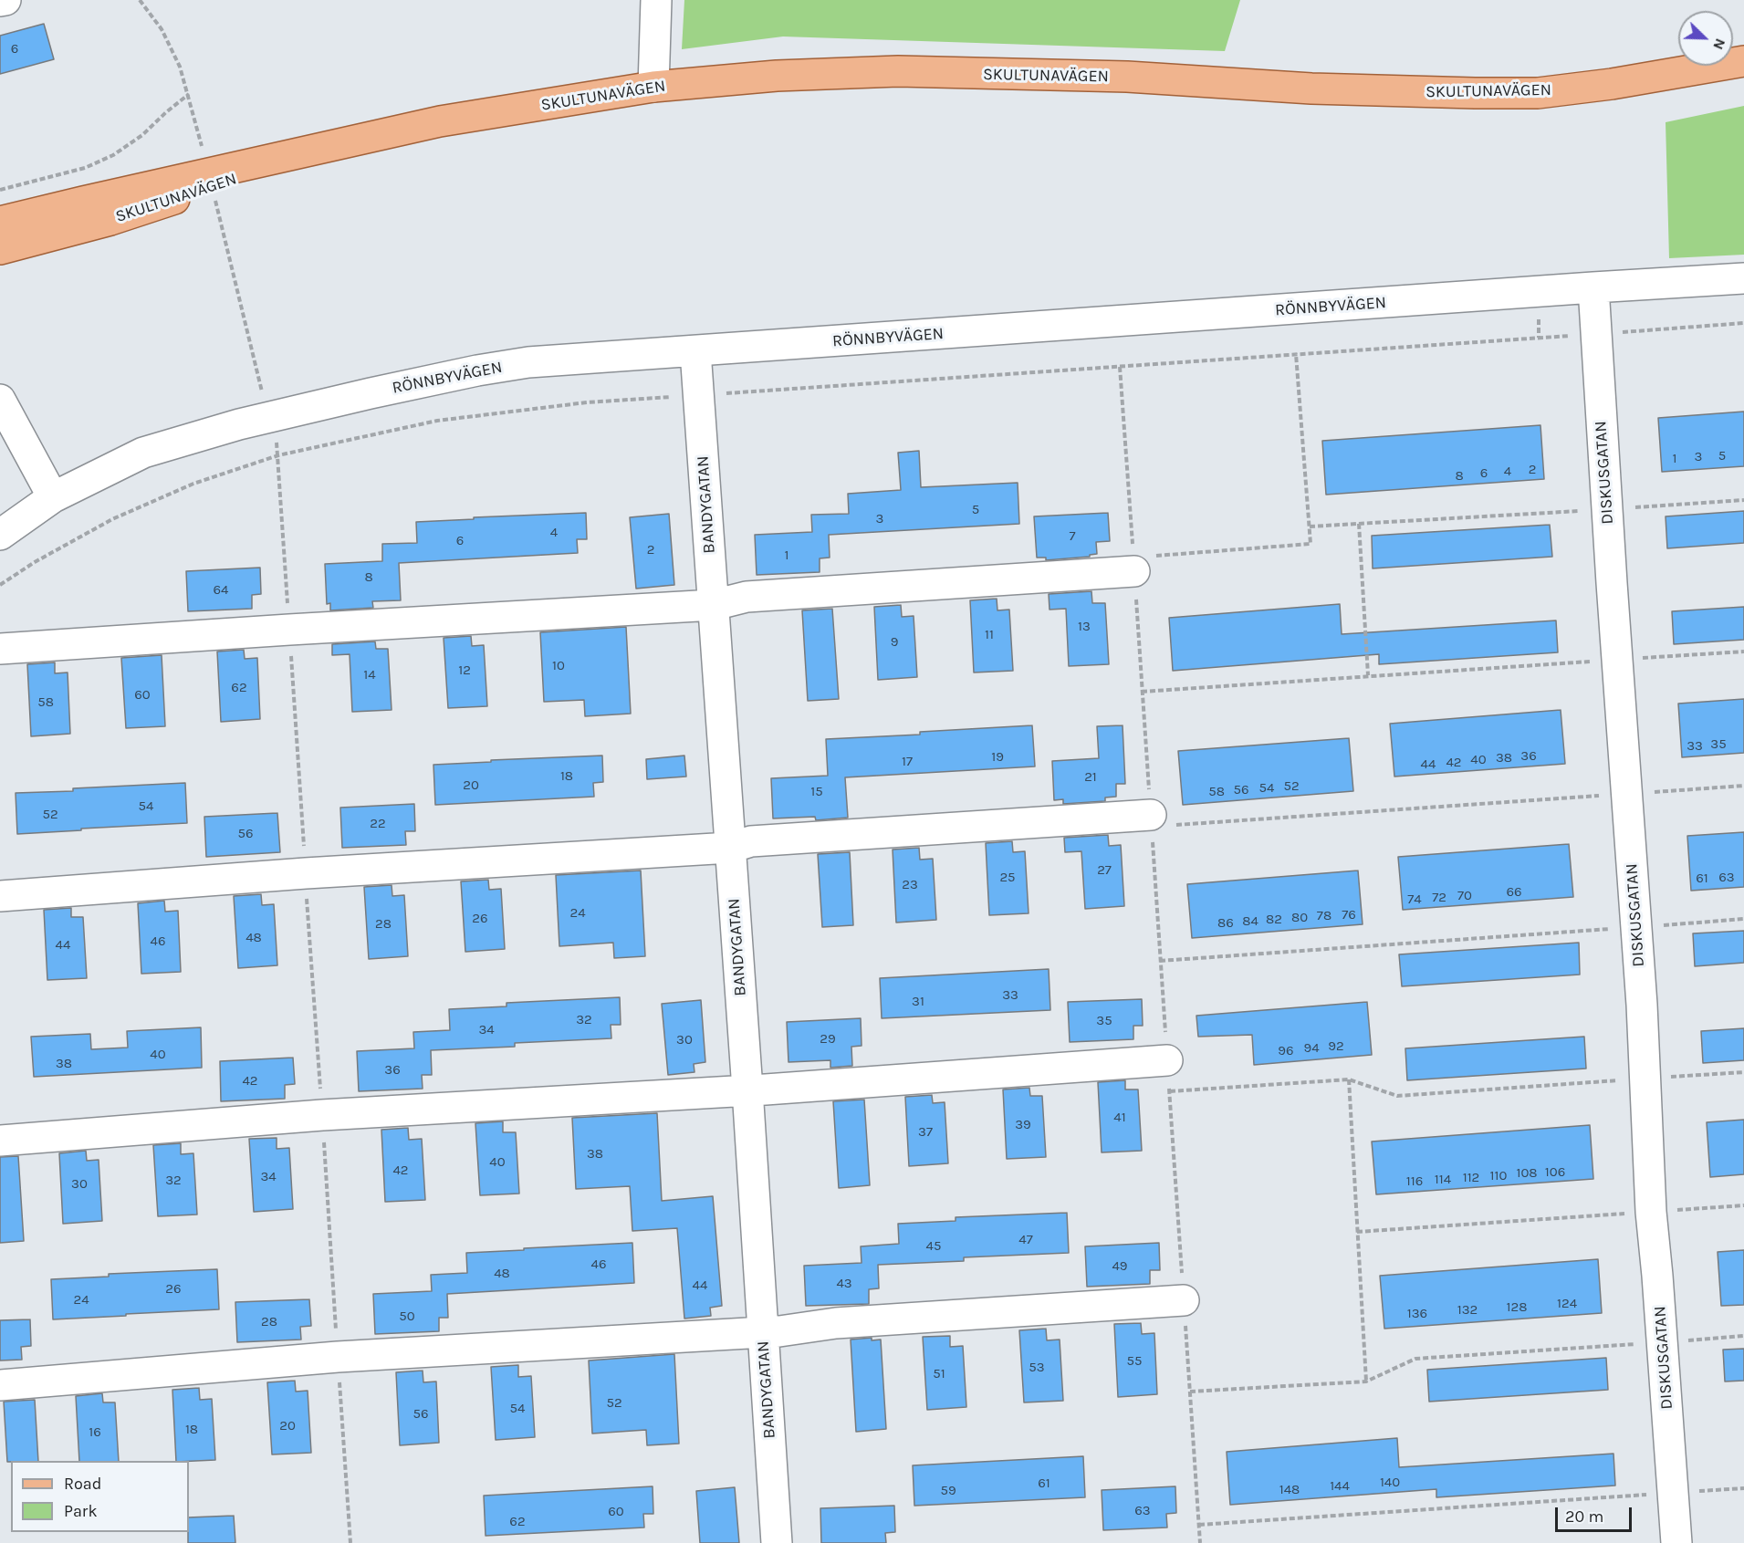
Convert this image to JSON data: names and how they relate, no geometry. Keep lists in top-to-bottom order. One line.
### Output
{"streets":{"main road":["SKULTUNAVÄGEN"],"street":["RÖNNBYVÄGEN","DISKUSGATAN","BANDYGATAN"]},"crossings":[["RÖNNBYVÄGEN","DISKUSGATAN"],["RÖNNBYVÄGEN","BANDYGATAN"]],"house_numbers":["6","5","3","1","2","4","6","8","5","3","4","7","6","2","1","8","64","13","11","9","10","12","14","62","60","58","35","33","36","19","38","40","17","42","44","18","21","20","52","54","56","15","58","54","52","22","56","27","25","63","61","23","66","70","72","74","24","76","78","80","26","82","84","86","28","48","46","44","33","31","32","35","34","29","30","92","94","96","40","38","36","42","41","39","37","38","40","42","106","108","110","34","112","114","32","116","30","47","45","46","49","48","43","44","26","24","124","128","132","136","50","28","55","53","51","52","54","56","20","18","16","140","61","144","148","59","63","60","62"],"legend":["Road","Park"],"scale_bar":"20 m","north":"bottom right"}
